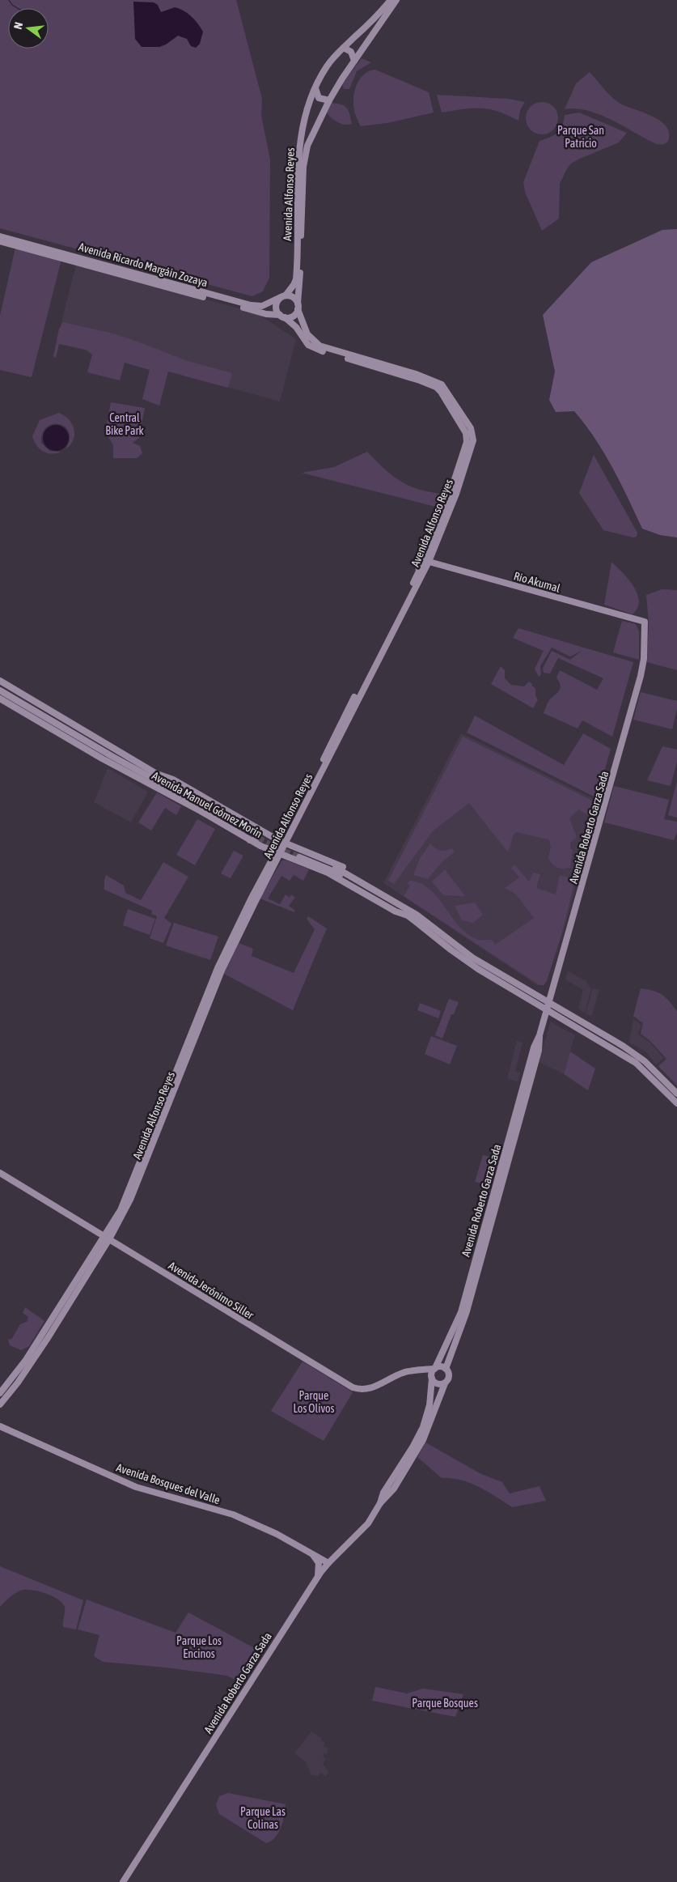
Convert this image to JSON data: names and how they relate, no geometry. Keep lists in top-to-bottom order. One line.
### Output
{"streets":{"street":["Avenida Alfonso Reyes","Avenida Ricardo Margáin Zozaya","Rio Akumal","Avenida Manuel Gómez Morín","Avenida Roberto Garza Sada","Avenida Jerónimo Siller","Avenida Bosques del Valle"]},"crossings":[["Avenida Alfonso Reyes","Avenida Ricardo Margáin Zozaya"],["Avenida Alfonso Reyes","Rio Akumal"],["Avenida Alfonso Reyes","Avenida Manuel Gómez Morín"],["Avenida Alfonso Reyes","Avenida Jerónimo Siller"],["Rio Akumal","Avenida Roberto Garza Sada"],["Avenida Manuel Gómez Morín","Avenida Roberto Garza Sada"],["Avenida Roberto Garza Sada","Avenida Jerónimo Siller"],["Avenida Roberto Garza Sada","Avenida Bosques del Valle"]],"parks":["Parque San Patricio","Central Bike Park","Parque Los Olivos","Parque Los Encinos","Parque Bosques","Parque Las Colinas"],"north":"left"}
